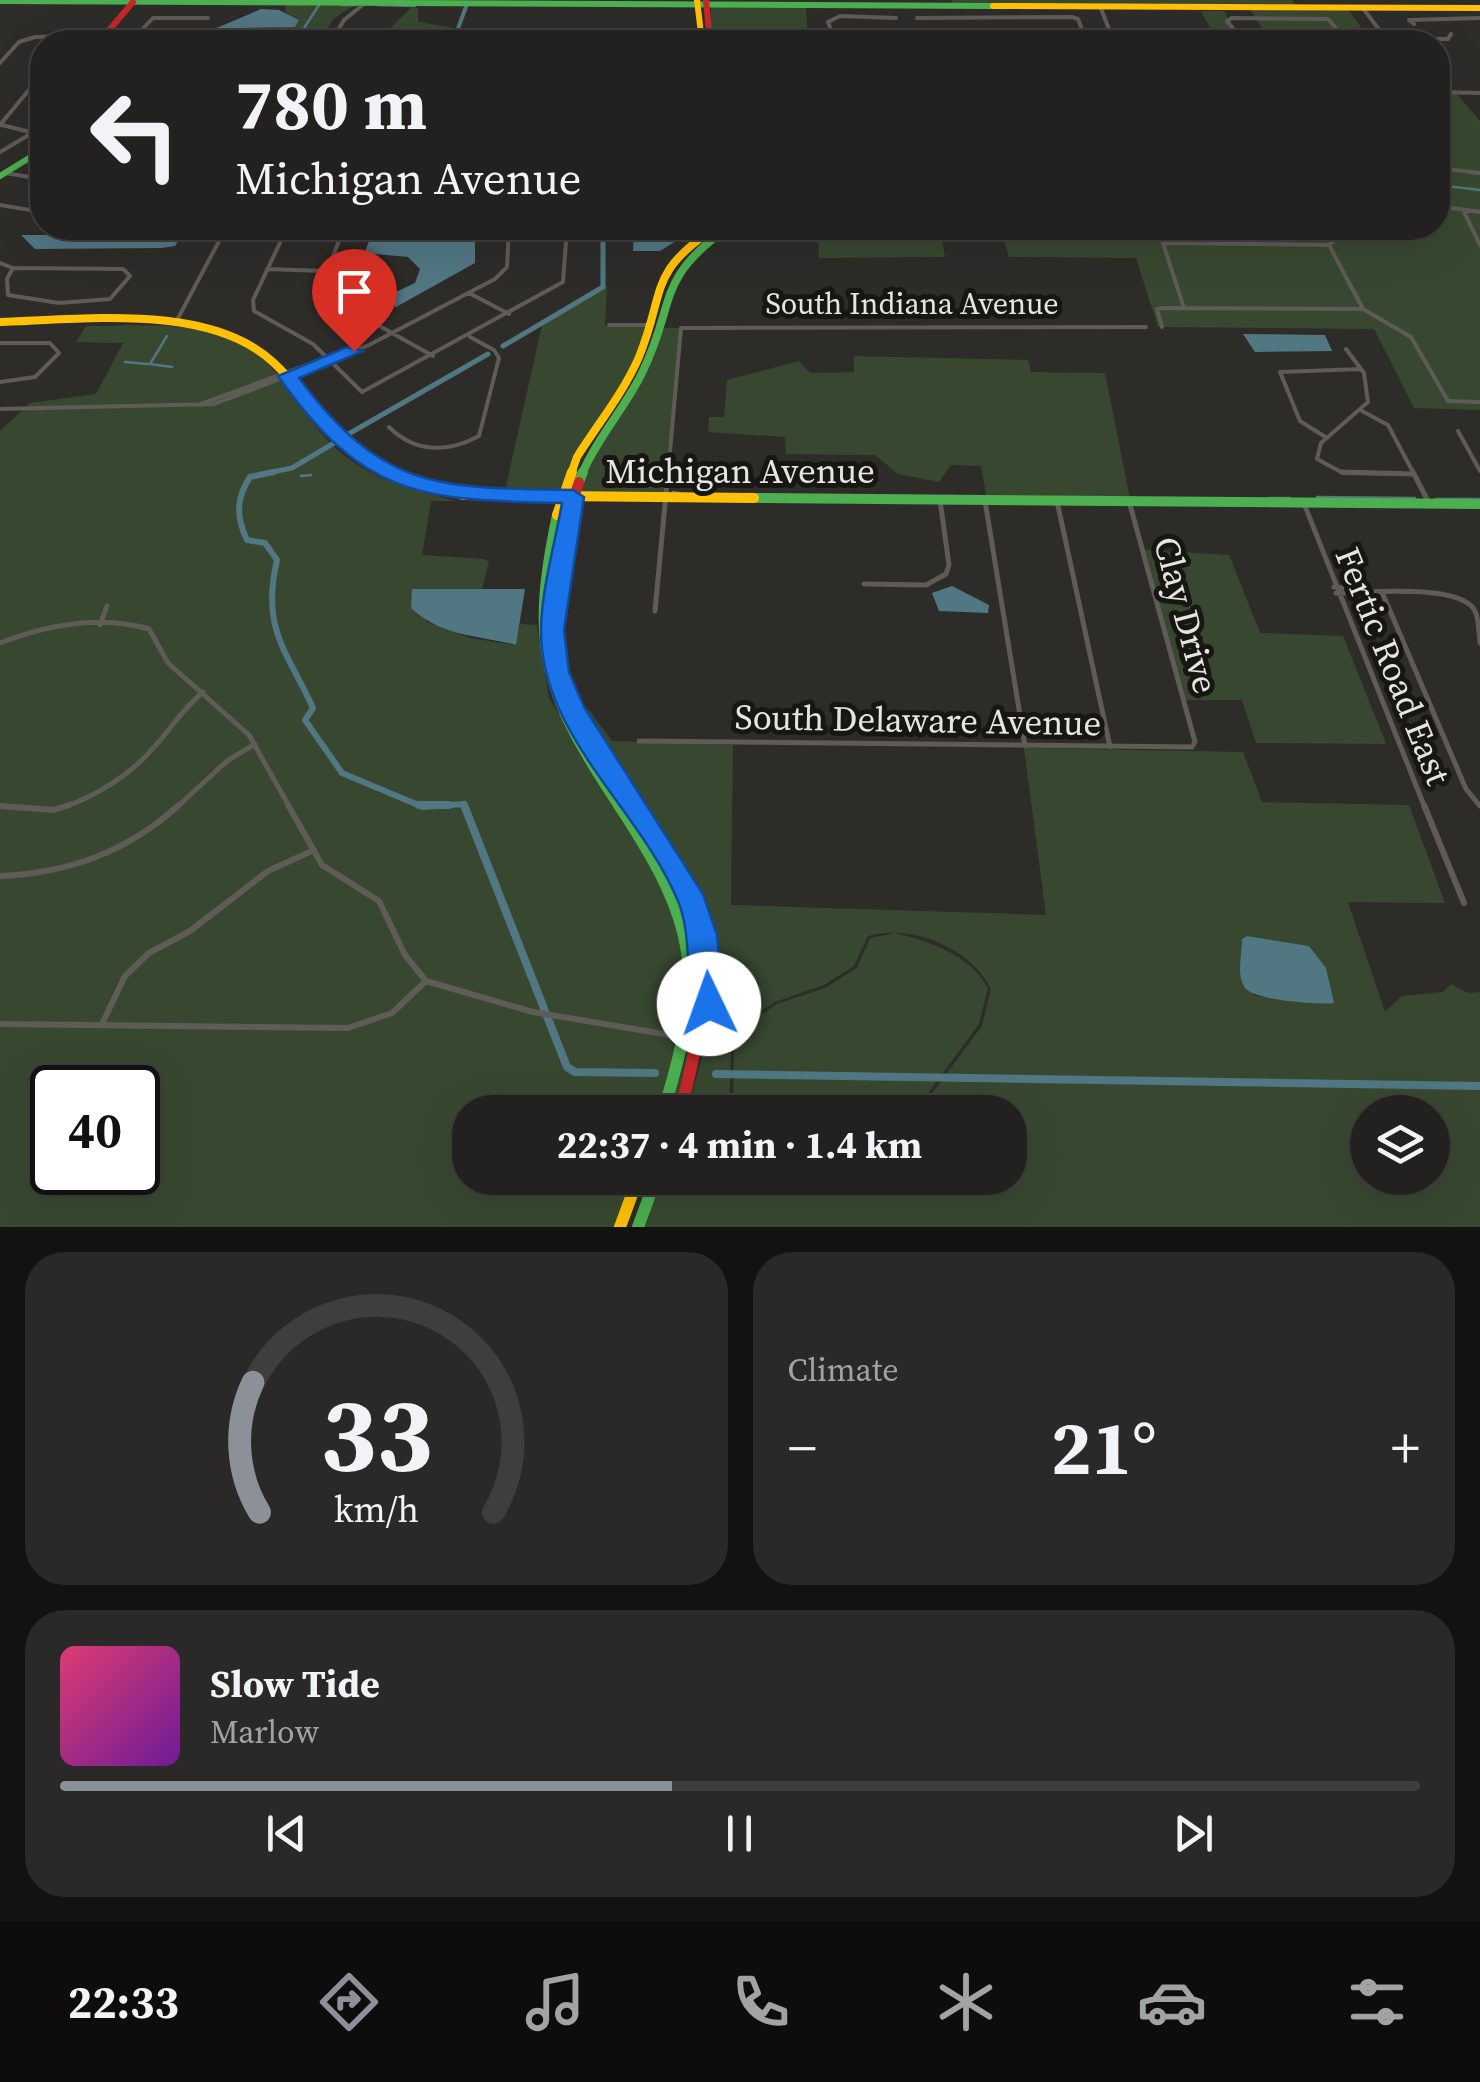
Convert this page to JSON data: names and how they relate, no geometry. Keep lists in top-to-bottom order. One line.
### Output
{"streets":{"street":["South Indiana Avenue","Michigan Avenue","Clay Drive","Fertic Road East","South Delaware Avenue"]},"crossings":[["South Indiana Avenue","Michigan Avenue"],["Michigan Avenue","Clay Drive"],["Michigan Avenue","Fertic Road East"],["Clay Drive","South Delaware Avenue"]],"page":{"turn":["780 m","Michigan Avenue"],"limit":"40","trip":"22:37 · 4 min · 1.4 km","tile":"Climate","heat":["−","21°","+"],"song":["Slow Tide","Marlow"],"tabs":"22:33","gauge":["33","km/h"]}}
